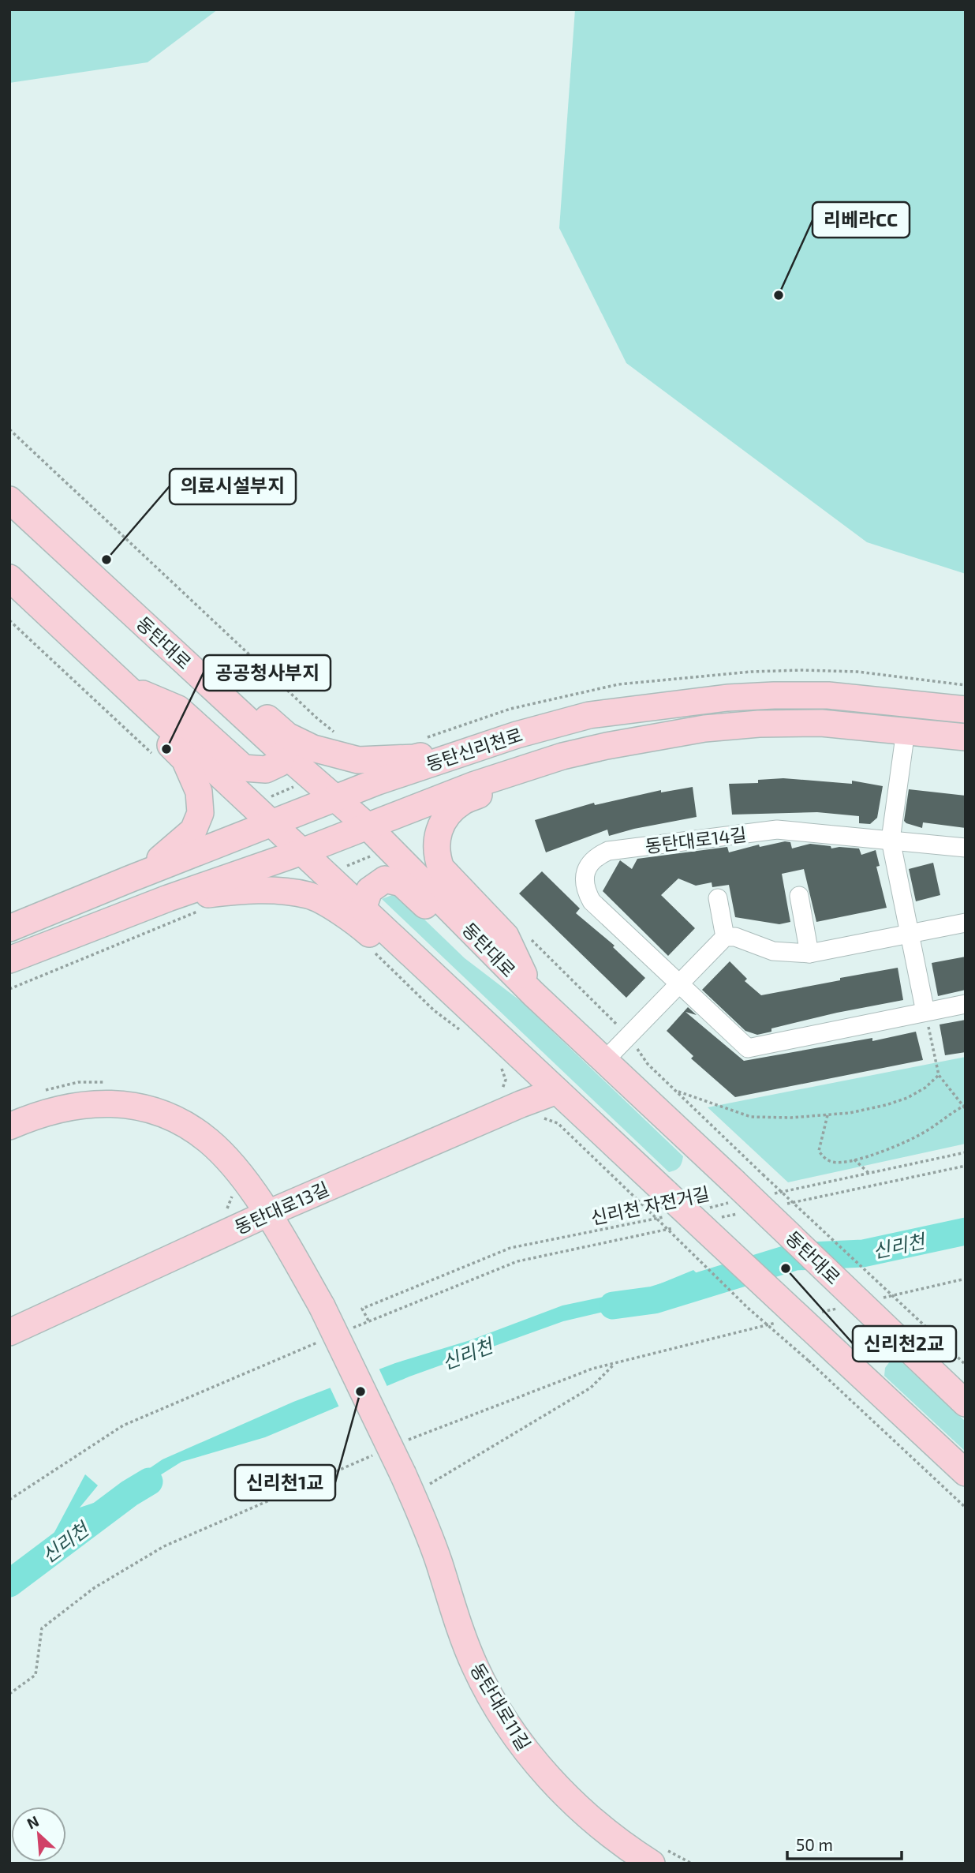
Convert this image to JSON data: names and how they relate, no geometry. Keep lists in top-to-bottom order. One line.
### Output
{"streets":{"main road":["동탄대로","동탄신리천로","동탄대로13길","동탄대로11길"],"street":["동탄대로14길"],"path":["신리천 자전거길"]},"crossings":[["동탄대로","동탄신리천로"],["동탄대로","신리천 자전거길"],["동탄대로13길","동탄대로11길"]],"water":["신리천"],"places":["리베라CC","의료시설부지","공공청사부지","신리천2교","신리천1교"],"scale_bar":"50 m","north":"top left"}
